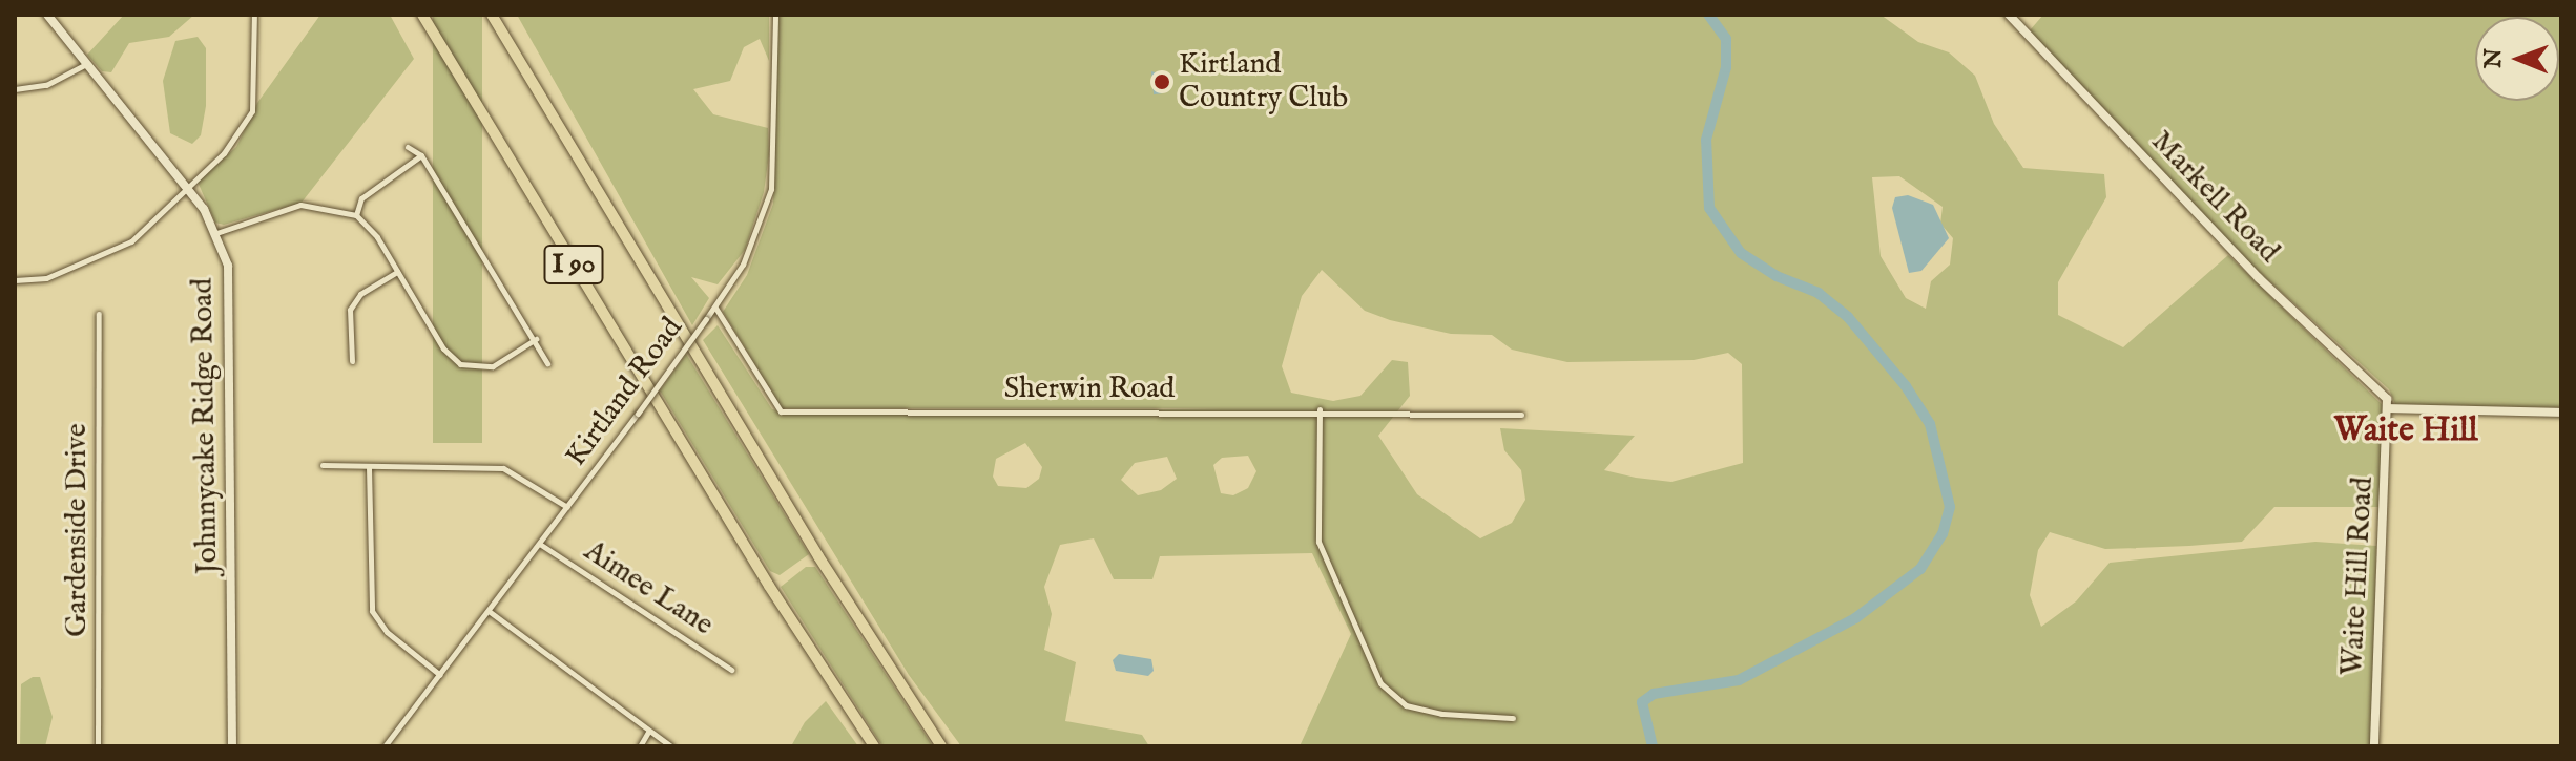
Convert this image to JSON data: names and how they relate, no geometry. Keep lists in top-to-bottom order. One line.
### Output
{"streets":{"highway":["I 90"],"street":["Markell Road","Sherwin Road","Kirtland Road","Johnnycake Ridge Road","Gardenside Drive","Waite Hill Road","Aimee Lane"]},"crossings":[["Markell Road","Waite Hill Road"],["Sherwin Road","Kirtland Road"],["Kirtland Road","Aimee Lane"]],"districts":["Waite Hill"],"places":["Kirtland Country Club"],"north":"left"}
